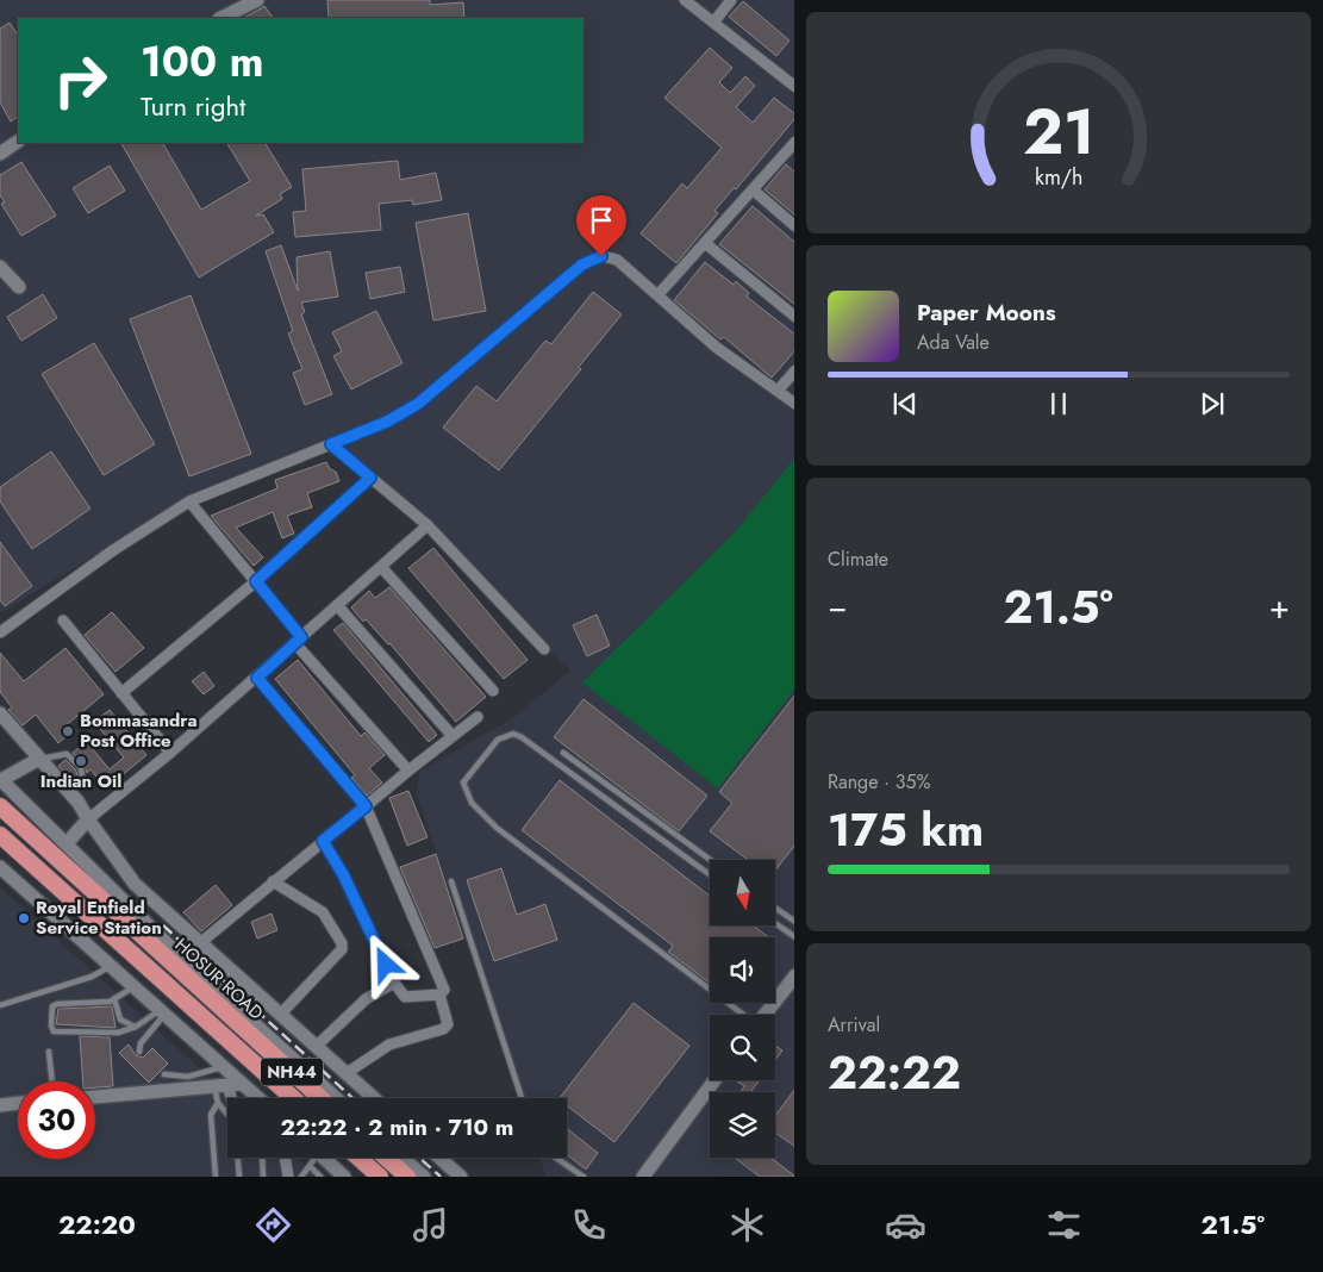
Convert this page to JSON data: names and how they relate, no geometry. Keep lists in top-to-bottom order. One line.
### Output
{"streets":{"highway":["HOSUR ROAD","NH44"]},"places":["Bommasandra Post Office","Indian Oil","Royal Enfield Service Station"],"north":"bottom","page":{"turn":["100 m","Turn right"],"song":["Paper Moons","Ada Vale"],"tile":["Climate",["Range · 35%","175 km"],["Arrival","22:22"]],"heat":["−","21.5°","+"],"limit":"30","trip":"22:22 · 2 min · 710 m","tabs":["22:20","21.5°"],"gauge":["21","km/h"]}}
